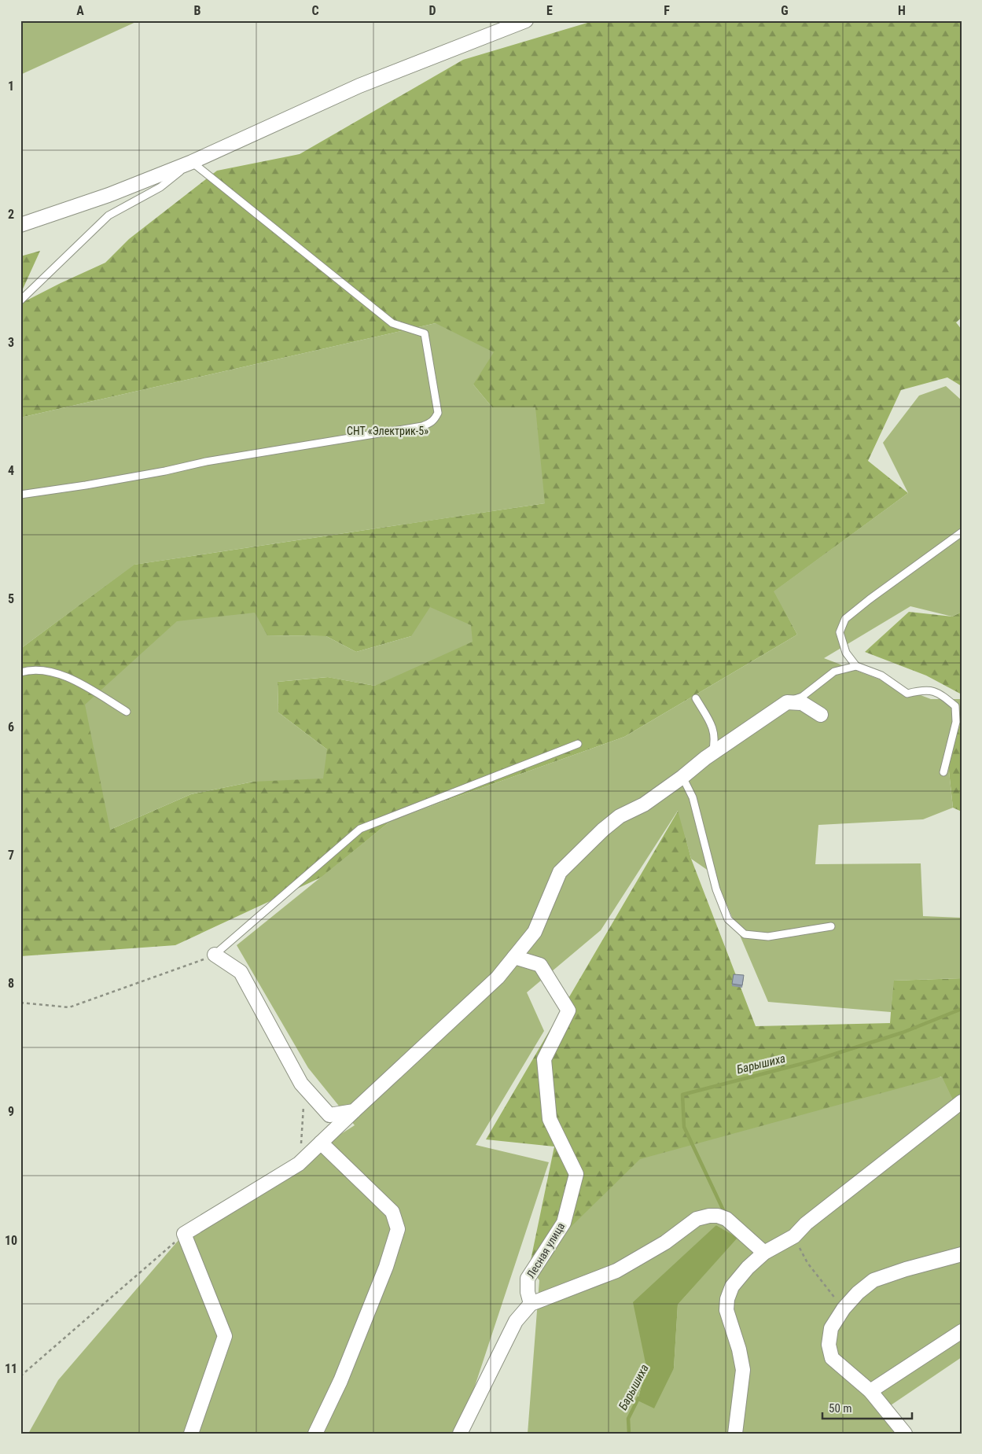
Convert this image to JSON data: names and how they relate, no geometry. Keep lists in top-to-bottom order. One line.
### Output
{"streets":{"street":["Лесная улица"]},"water":["Барышиха"],"parks":["СНТ «Электрик-5»"],"scale_bar":"50 m","grid":{"columns":["A","B","C","D","E","F","G","H"],"rows":["1","2","3","4","5","6","7","8","9","10","11"]}}
